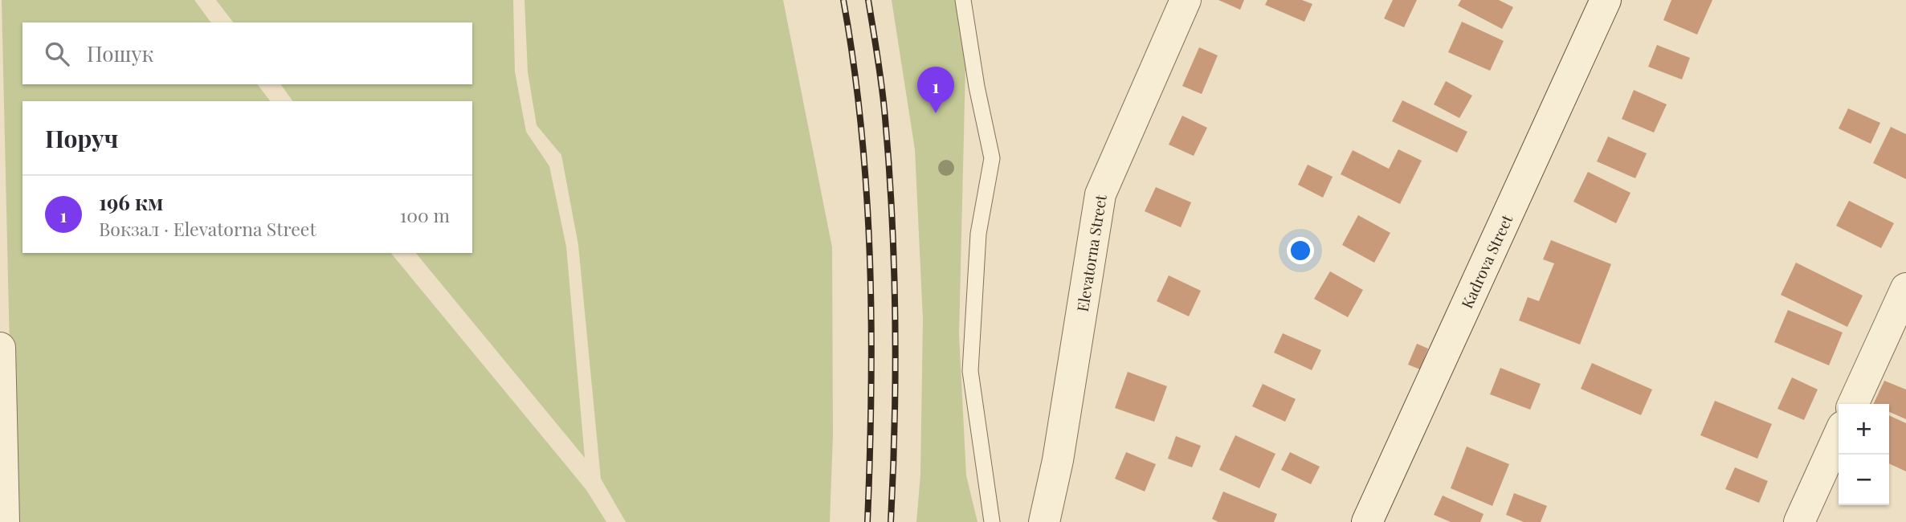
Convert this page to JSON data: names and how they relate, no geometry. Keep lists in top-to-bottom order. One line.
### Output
{"streets":{"street":["Elevatorna Street","Kadrova Street"]},"page":{"search":"Пошук","pins":"1","heading":"Поруч","list":[{"mark":"1","name":"196 км","note":"Вокзал · Elevatorna Street","value":"100 m"}],"map_buttons":["+","−"]}}
